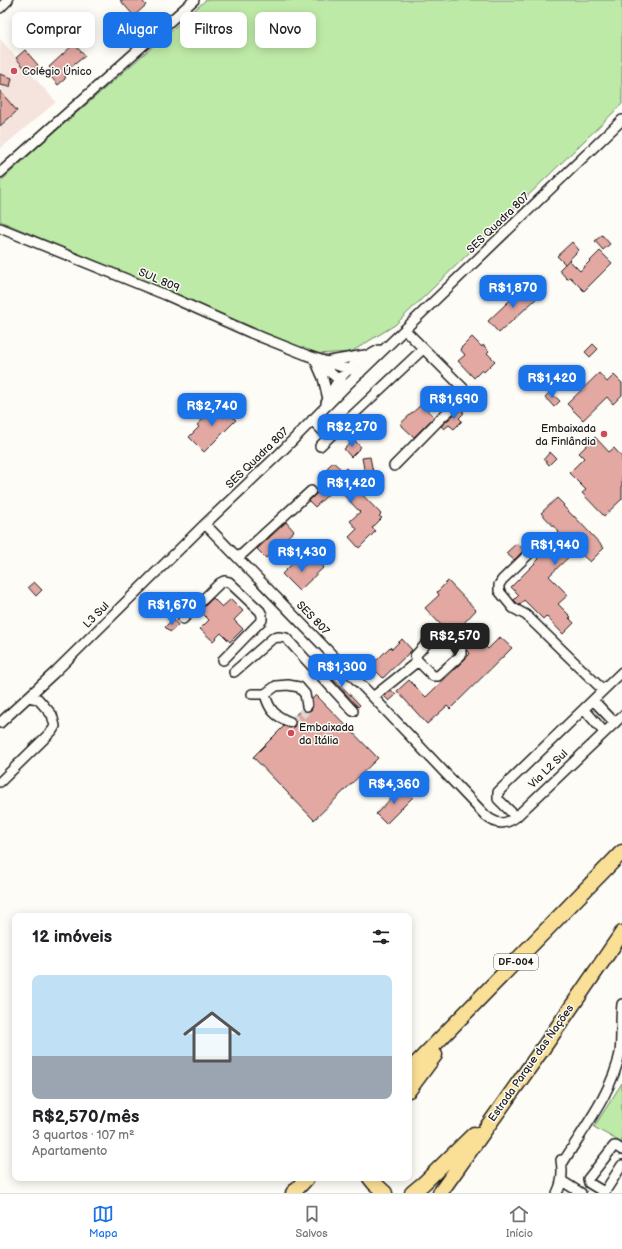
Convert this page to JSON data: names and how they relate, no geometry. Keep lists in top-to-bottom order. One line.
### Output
{"streets":{"highway":["DF-004","Estrada Parque das Nações"],"street":["SES Quadra 807","SUL 809","L3 Sul","SES 807","Via L2 Sul"]},"crossings":[["SES Quadra 807","SUL 809"],["SES Quadra 807","L3 Sul"],["SES Quadra 807","SES 807"],["L3 Sul","SES 807"],["SES 807","Via L2 Sul"]],"places":["Colégio Único","Embaixada da Finlândia","Embaixada da Itália"],"page":{"chip":["Comprar","Alugar","Filtros","Novo"],"price":["R$1,870","R$1,420","R$1,690","R$2,740","R$2,270","R$1,420","R$1,940","R$1,430","R$1,670","R$2,570","R$1,300","R$4,360"],"heading":"12 imóveis","list":[{"name":"R$2,570/mês","note":"3 quartos · 107 m² · Apartamento"}],"tabs":["Mapa","Salvos","Início"]}}
